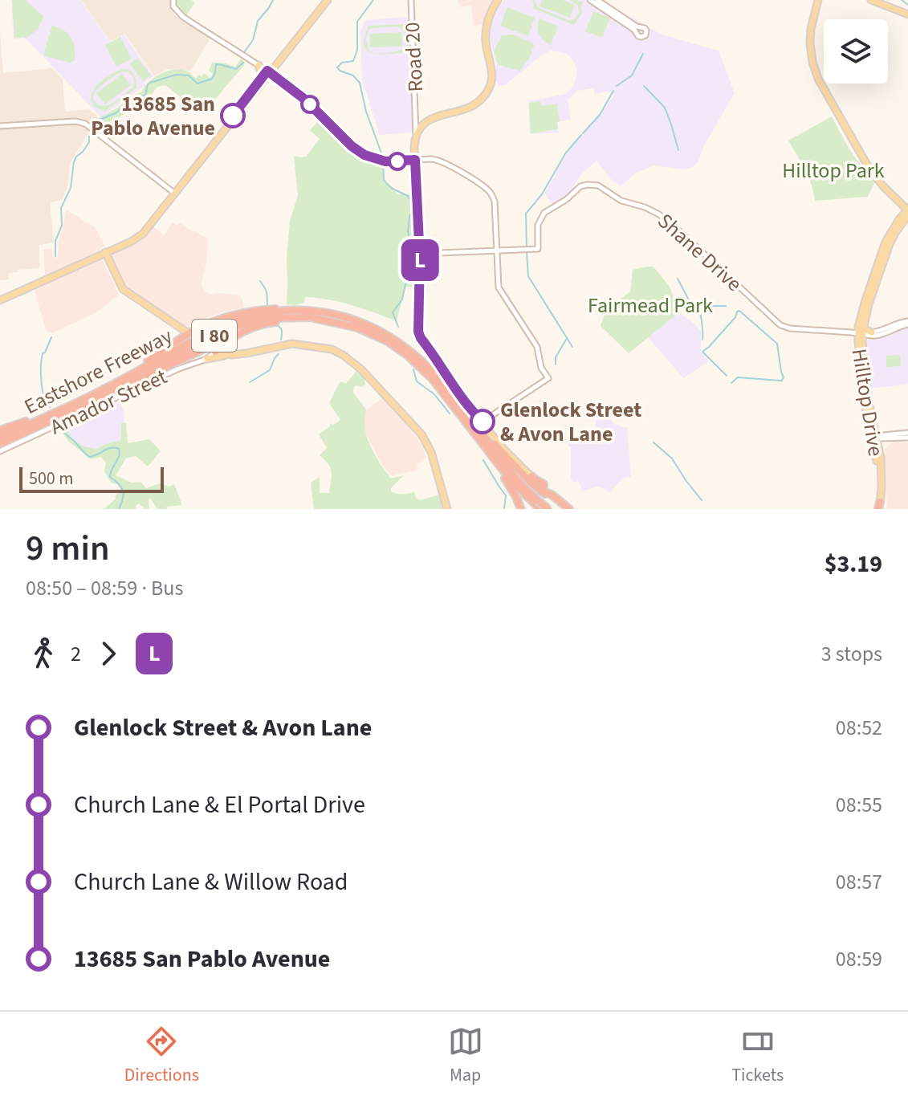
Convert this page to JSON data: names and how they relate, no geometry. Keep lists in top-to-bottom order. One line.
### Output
{"streets":{"highway":["I 80","Eastshore Freeway"],"main road":["Hilltop Drive"],"street":["Road 20","Shane Drive","Amador Street"]},"crossings":[["Shane Drive","Hilltop Drive"]],"parks":["Hilltop Park","Fairmead Park"],"places":["13685 San Pablo Avenue","Glenlock Street & Avon Lane"],"lines":["bus line L"],"scale_bar":"500 m","page":{"on_map":"L","scale":"500 m","heading":["9 min","08:50 – 08:59 · Bus","$3.19"],"legs":["2","L","3 stops"],"list":[{"name":"Glenlock Street & Avon Lane","value":"08:52"},{"name":"Church Lane & El Portal Drive","value":"08:55"},{"name":"Church Lane & Willow Road","value":"08:57"},{"name":"13685 San Pablo Avenue","value":"08:59"}],"tabs":["Directions","Map","Tickets"]}}
